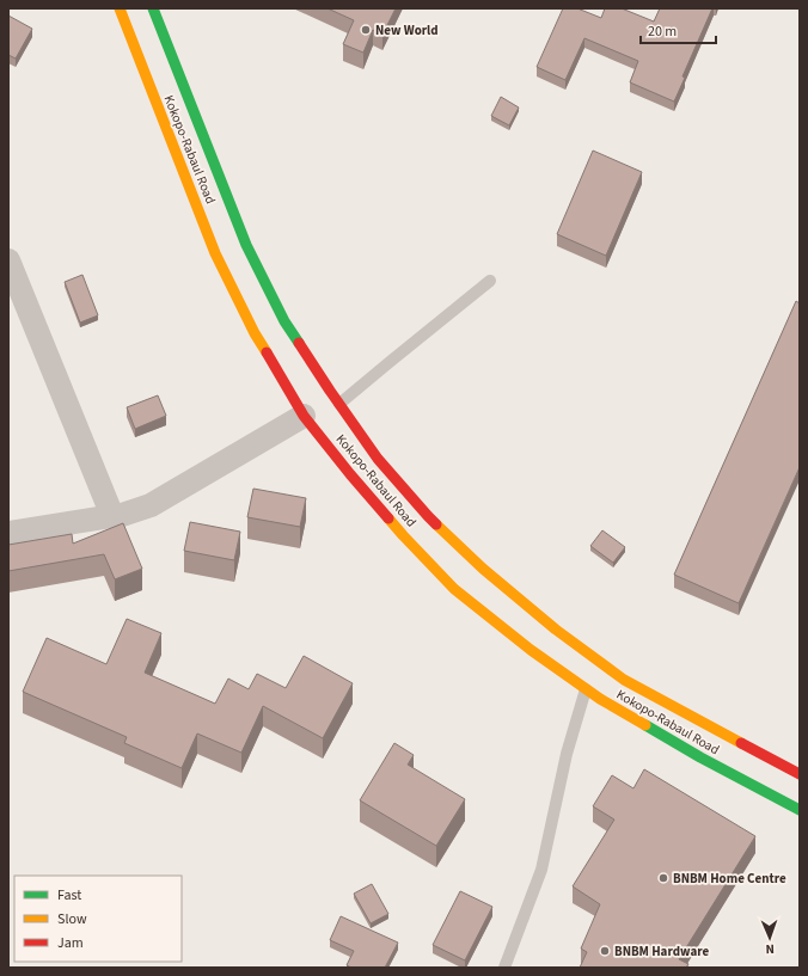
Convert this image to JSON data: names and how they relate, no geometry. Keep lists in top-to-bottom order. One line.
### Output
{"streets":{"main road":["Kokopo-Rabaul Road"]},"places":["New World","BNBM Home Centre","BNBM Hardware"],"legend":["Fast","Slow","Jam"],"scale_bar":"20 m","north":"bottom"}
